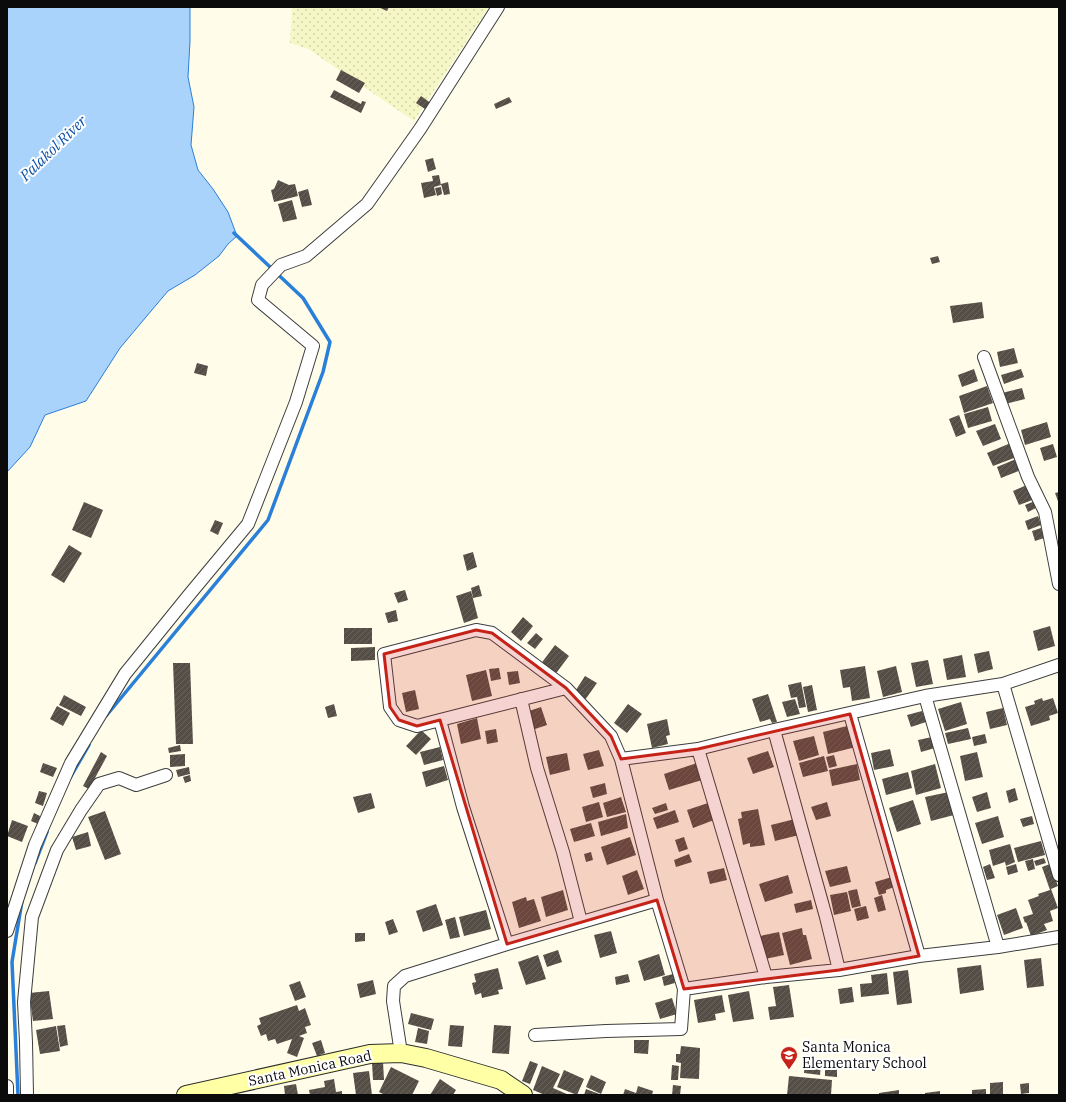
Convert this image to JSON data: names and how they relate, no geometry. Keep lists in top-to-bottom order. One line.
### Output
{"streets":{"street":["Santa Monica Road"]},"water":["Palakol River"],"places":{"school or university":["Santa Monica Elementary School"]}}
